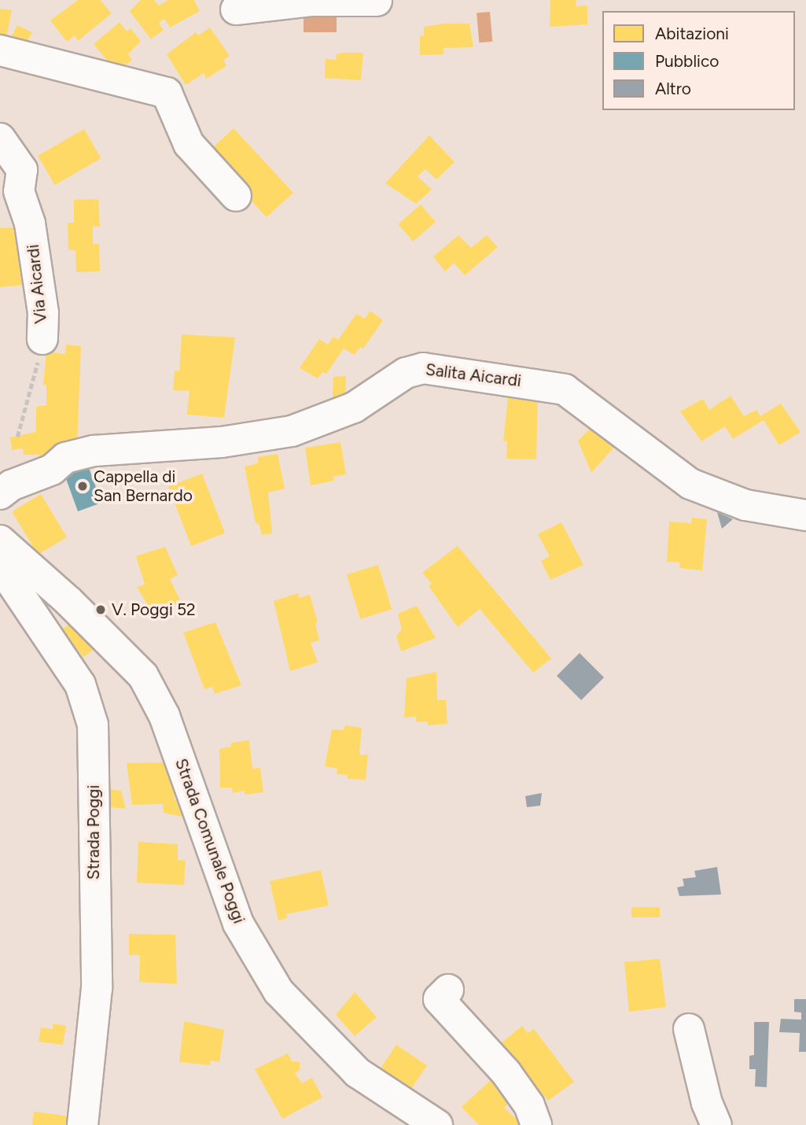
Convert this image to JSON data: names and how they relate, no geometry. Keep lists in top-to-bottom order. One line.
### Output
{"streets":{"street":["Via Aicardi","Salita Aicardi","Strada Poggi","Strada Comunale Poggi"]},"places":["Cappella di San Bernardo","V. Poggi 52"],"legend":["Abitazioni","Pubblico","Altro"]}
